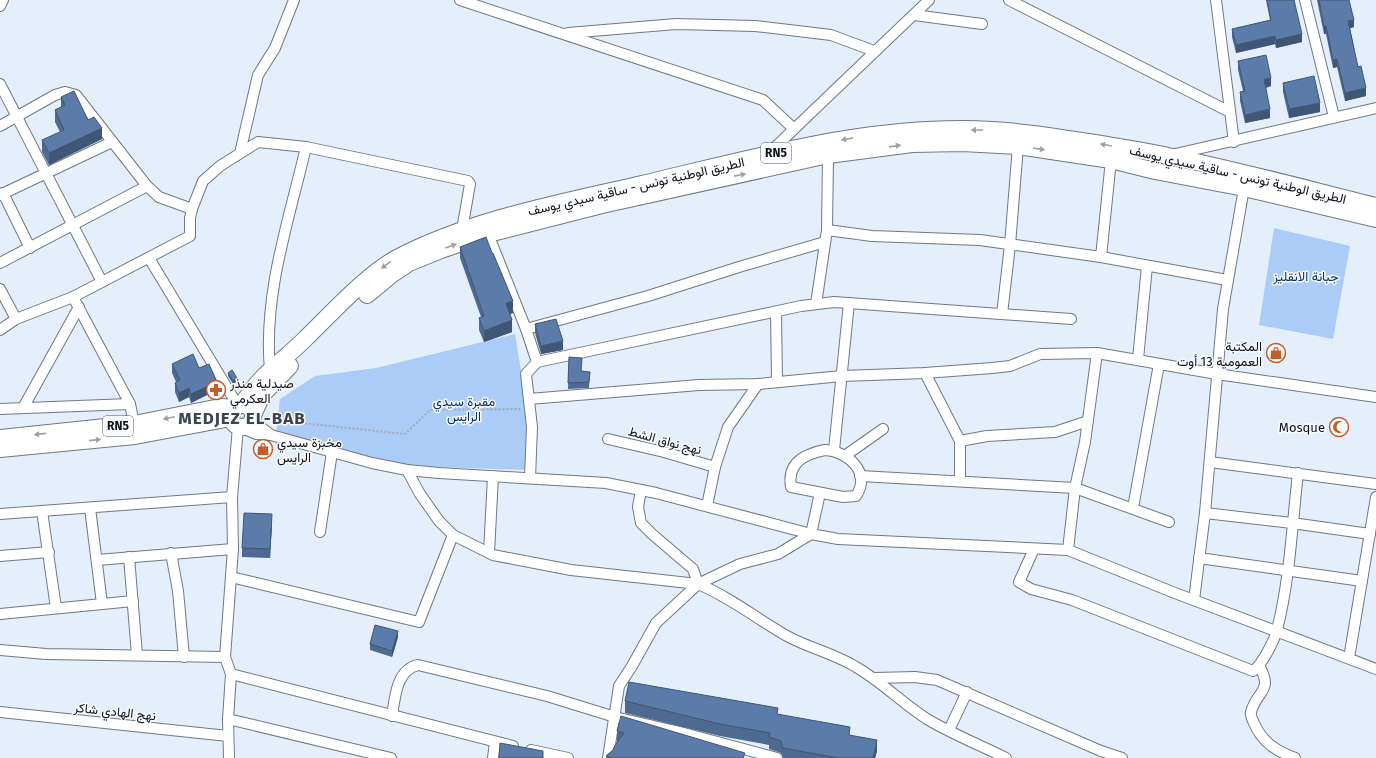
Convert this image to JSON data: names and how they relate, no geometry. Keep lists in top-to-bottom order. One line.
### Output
{"streets":{"main road":["RN5","الطريق الوطنية تونس - ساقية سيدي يوسف"],"street":["نهج نواق الشط","نهج الهادي شاكر"]},"crossings":[["RN5","الطريق الوطنية تونس - ساقية سيدي يوسف"]],"districts":["MEDJEZ EL-BAB"],"parks":["جبانة الانقليز","مقبرة سيدي الرايس"],"places":{"shop":["المكتبة العمومية 13 أوت","مخبزة سيدي الرايس"],"pharmacy":["صيدلية منذر العكرمي"],"mosque":["Mosque"]}}
